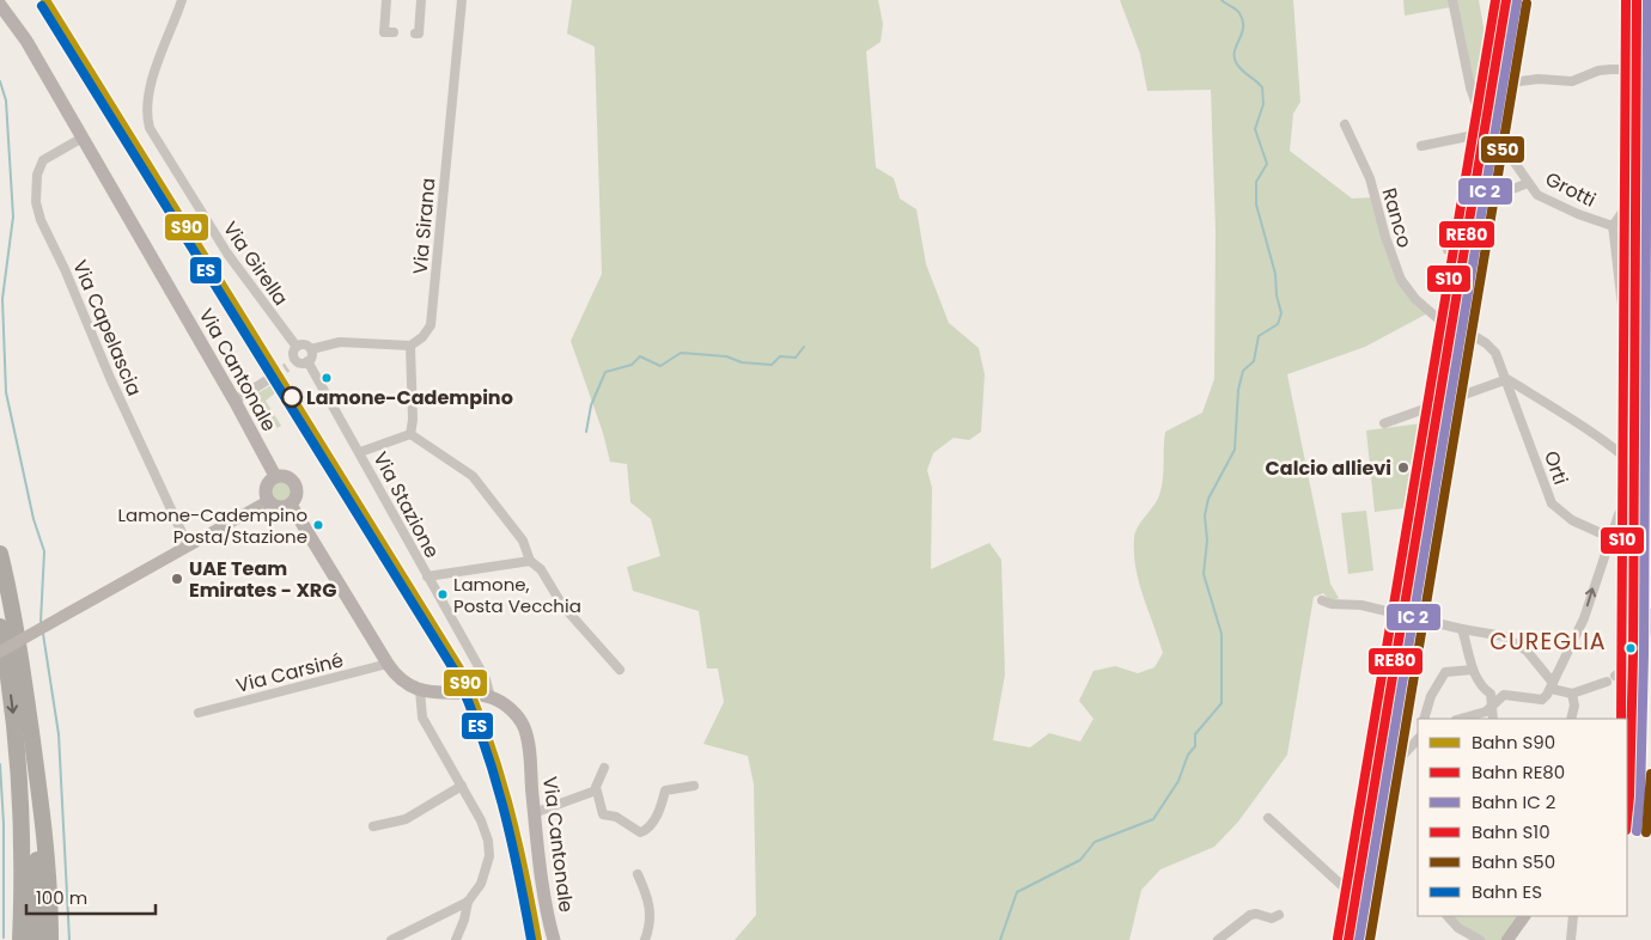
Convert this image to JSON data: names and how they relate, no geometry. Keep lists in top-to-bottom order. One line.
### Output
{"streets":{"main road":["Via Cantonale"],"street":["Grotti","Ranco","Via Sirana","Via Girella","Via Capelascia","Orti","Via Stazione","Via Carsiné"]},"crossings":[["Ranco","Orti"],["Via Girella","Via Stazione"],["Via Capelascia","Via Cantonale"],["Via Cantonale","Via Stazione"]],"districts":["CUREGLIA"],"places":["Lamone-Cadempino","Calcio allievi","Lamone-Cadempino Posta/Stazione","UAE Team Emirates - XRG","Lamone, Posta Vecchia"],"lines":["rail line S90","rail line RE80","rail line S10","rail line S50","rail line ES"],"legend":["Bahn S90","Bahn RE80","Bahn IC 2","Bahn S10","Bahn S50","Bahn ES"],"scale_bar":"100 m"}
